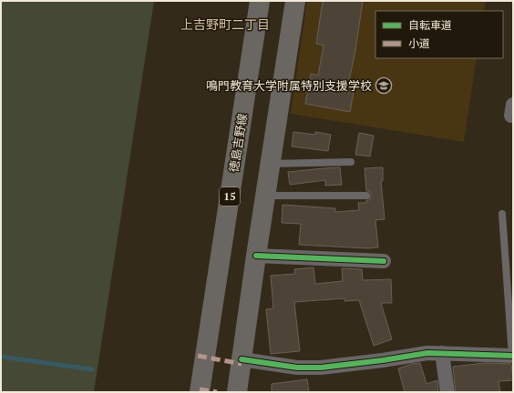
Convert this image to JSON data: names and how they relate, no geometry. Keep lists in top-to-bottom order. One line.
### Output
{"streets":{"main road":["徳島吉野線","15"]},"districts":["上吉野町二丁目"],"places":{"school or university":["鳴門教育大学附属特別支援学校"]},"legend":["自転車道","小道"]}
